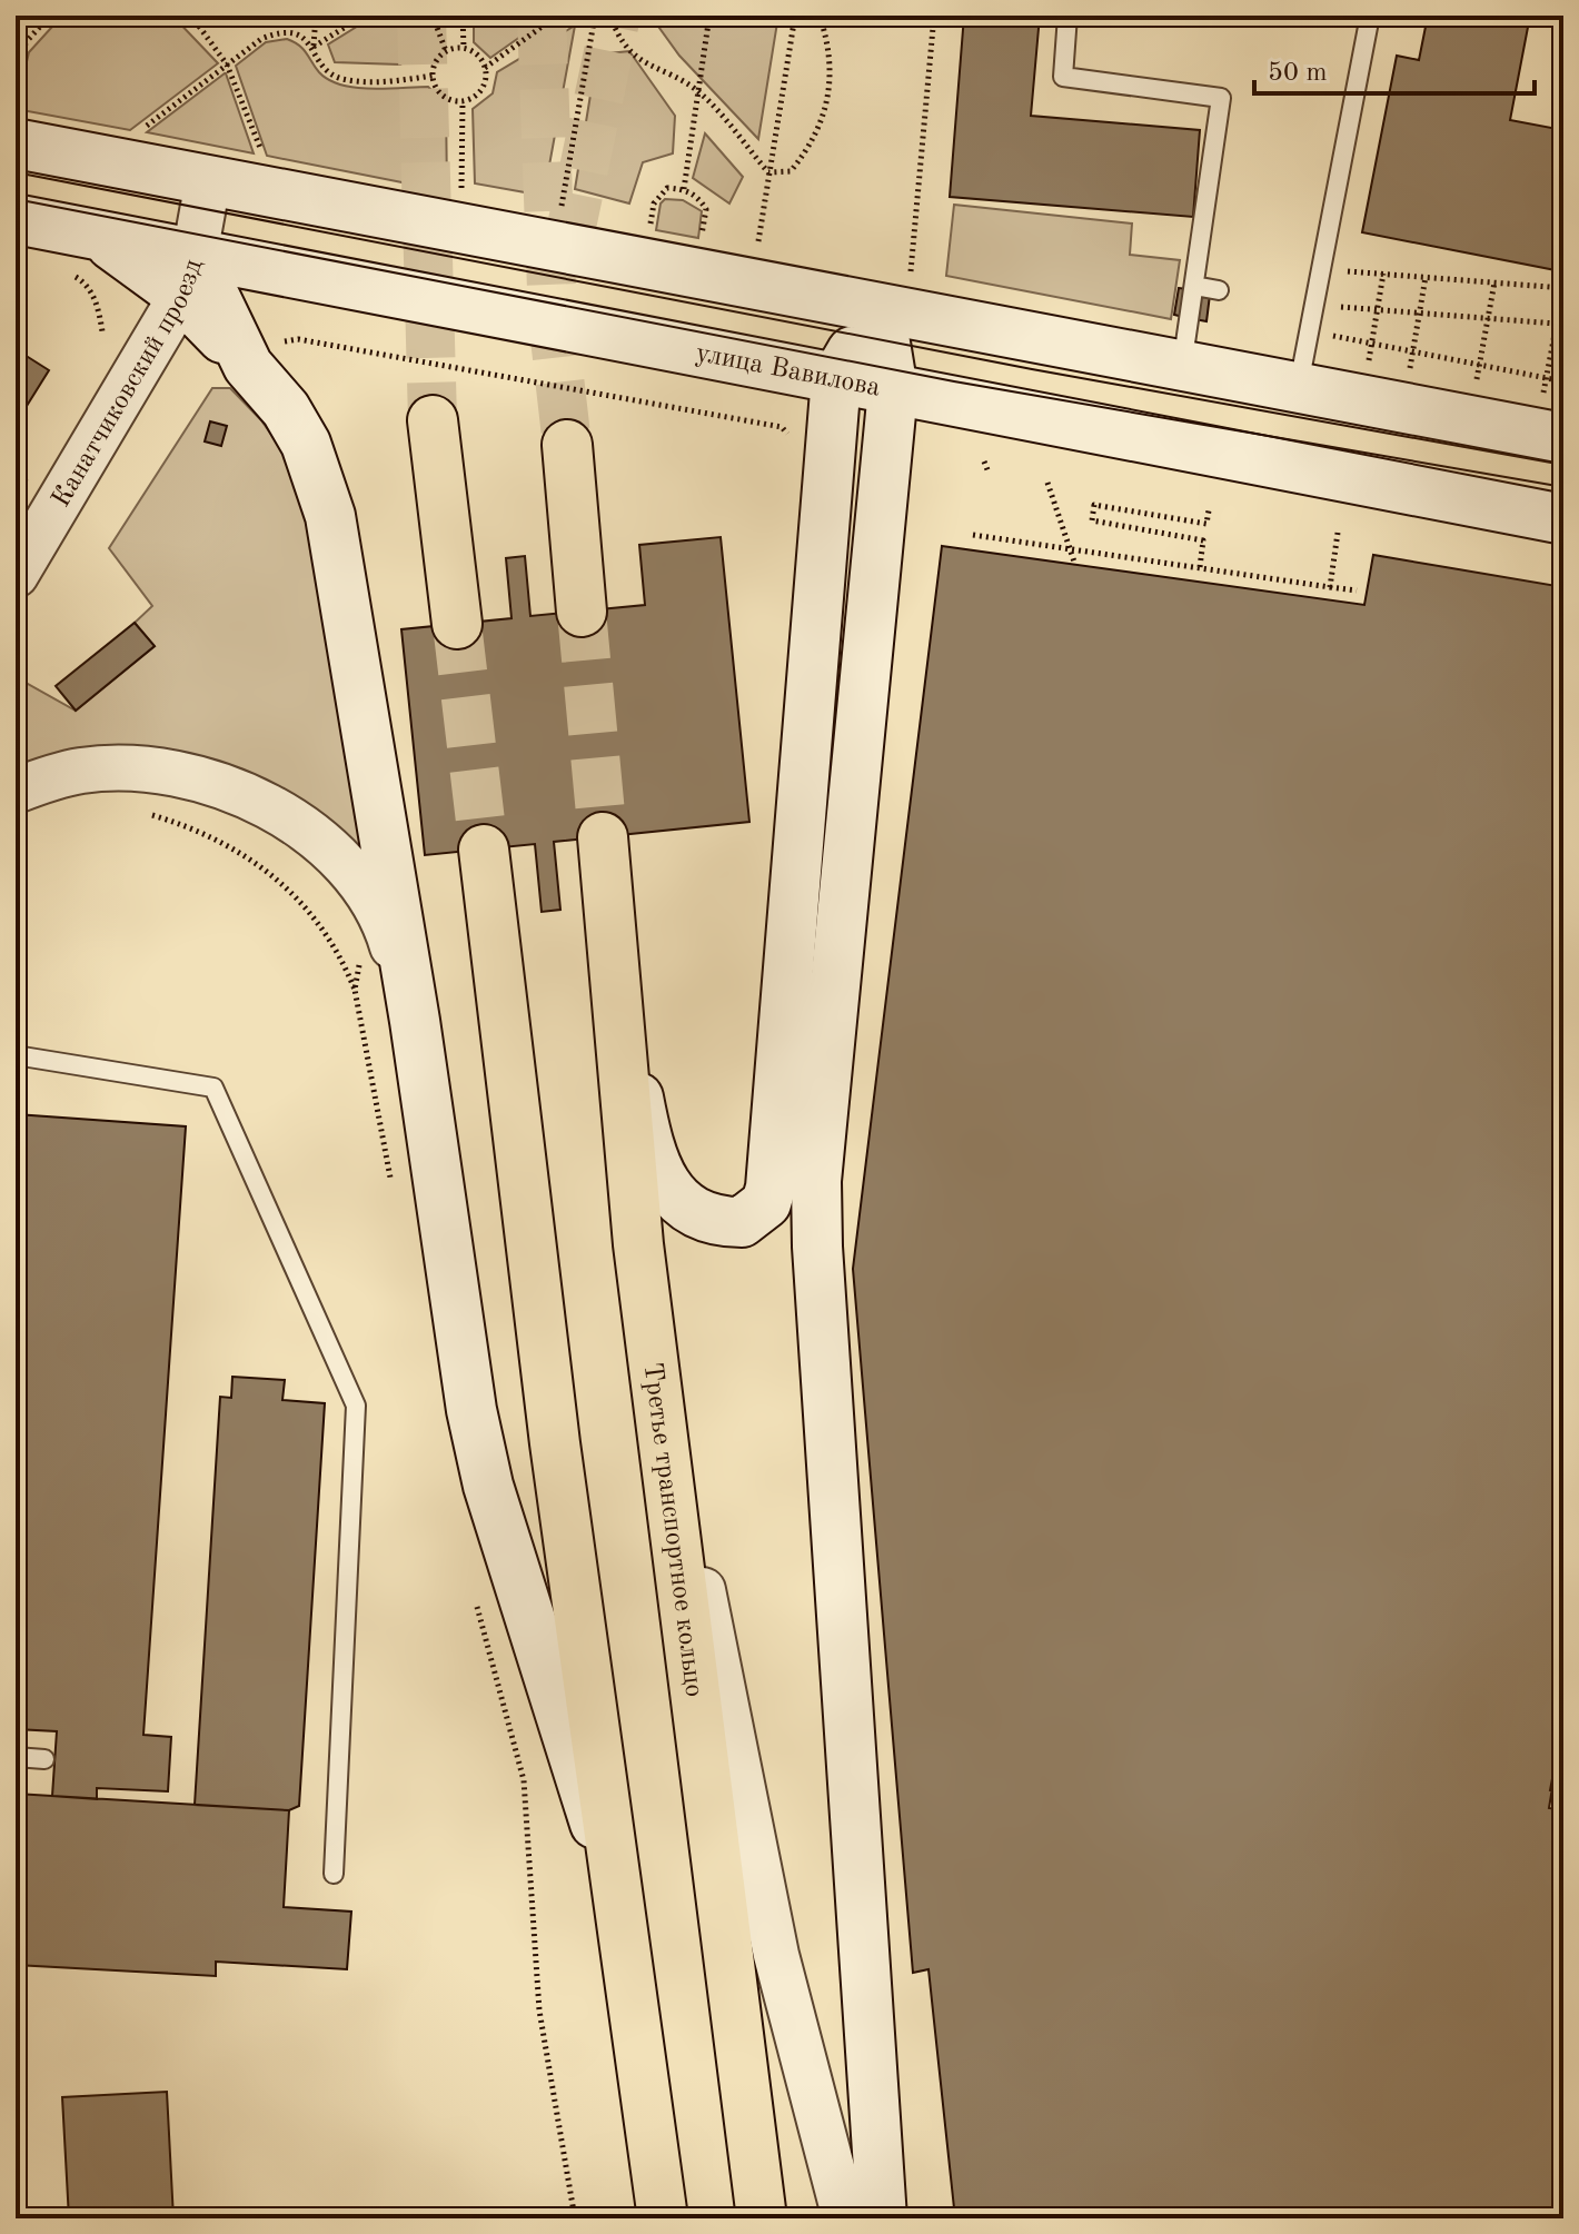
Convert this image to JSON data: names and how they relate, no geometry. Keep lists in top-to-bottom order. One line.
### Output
{"streets":{"main road":["улица Вавилова","Третье транспортное кольцо"],"street":["Канатчиковский проезд"]},"crossings":[["улица Вавилова","Канатчиковский проезд"]],"scale_bar":"50 m"}
